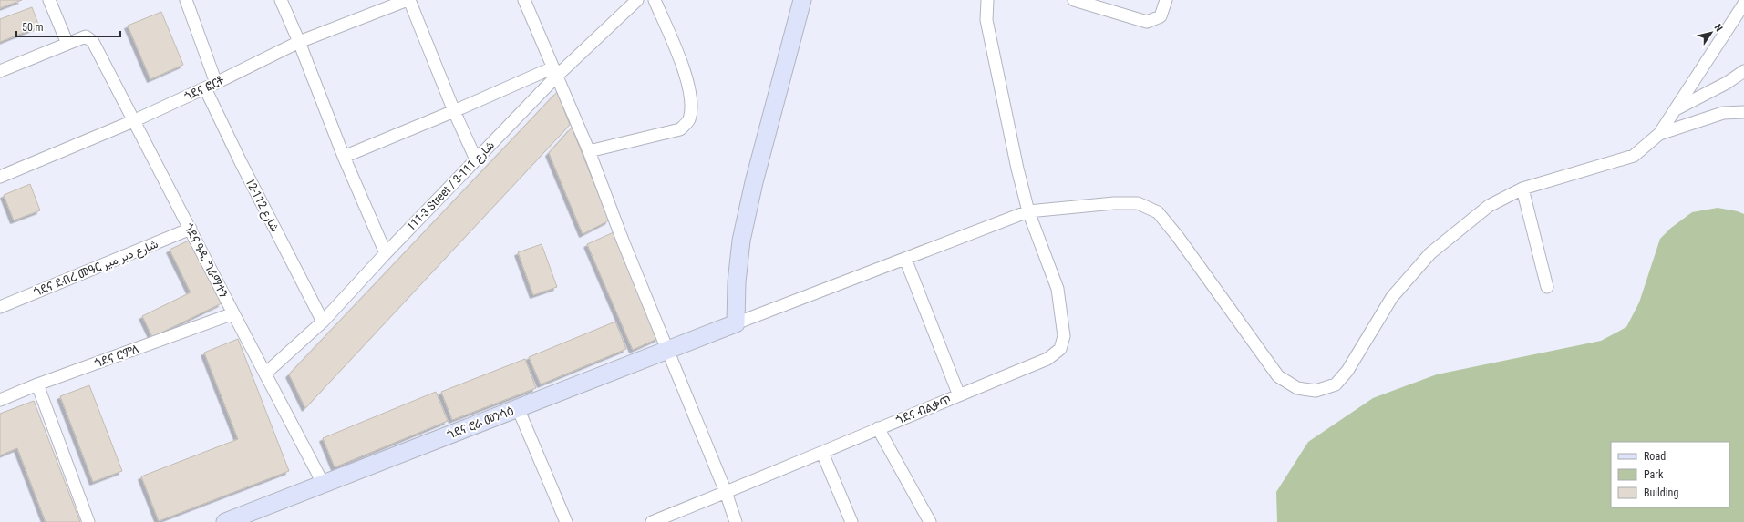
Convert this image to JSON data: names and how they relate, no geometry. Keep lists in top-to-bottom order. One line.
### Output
{"streets":{"main road":["ጎደና ሮራ መንሳዕ"],"street":["ጎደና ፎርቶ","111-3 Street / شارع 111-3","شارع 112-12","ጎደና ዓዲ ግራማተን","ጎደና ደብረ መዓር شارع دبر مير","ጎደና ሮምለ","ጎደና ብልቃጥ"]},"crossings":[["ጎደና ፎርቶ","شارع 112-12"],["ጎደና ፎርቶ","ጎደና ዓዲ ግራማተን"],["111-3 Street / شارع 111-3","شارع 112-12"],["111-3 Street / شارع 111-3","ጎደና ዓዲ ግራማተን"],["ጎደና ዓዲ ግራማተን","ጎደና ደብረ መዓር شارع دبر مير"],["ጎደና ዓዲ ግራማተን","ጎደና ሮምለ"],["ጎደና ዓዲ ግራማተን","ጎደና ሮራ መንሳዕ"]],"legend":["Road","Park","Building"],"scale_bar":"50 m","north":"top right"}
